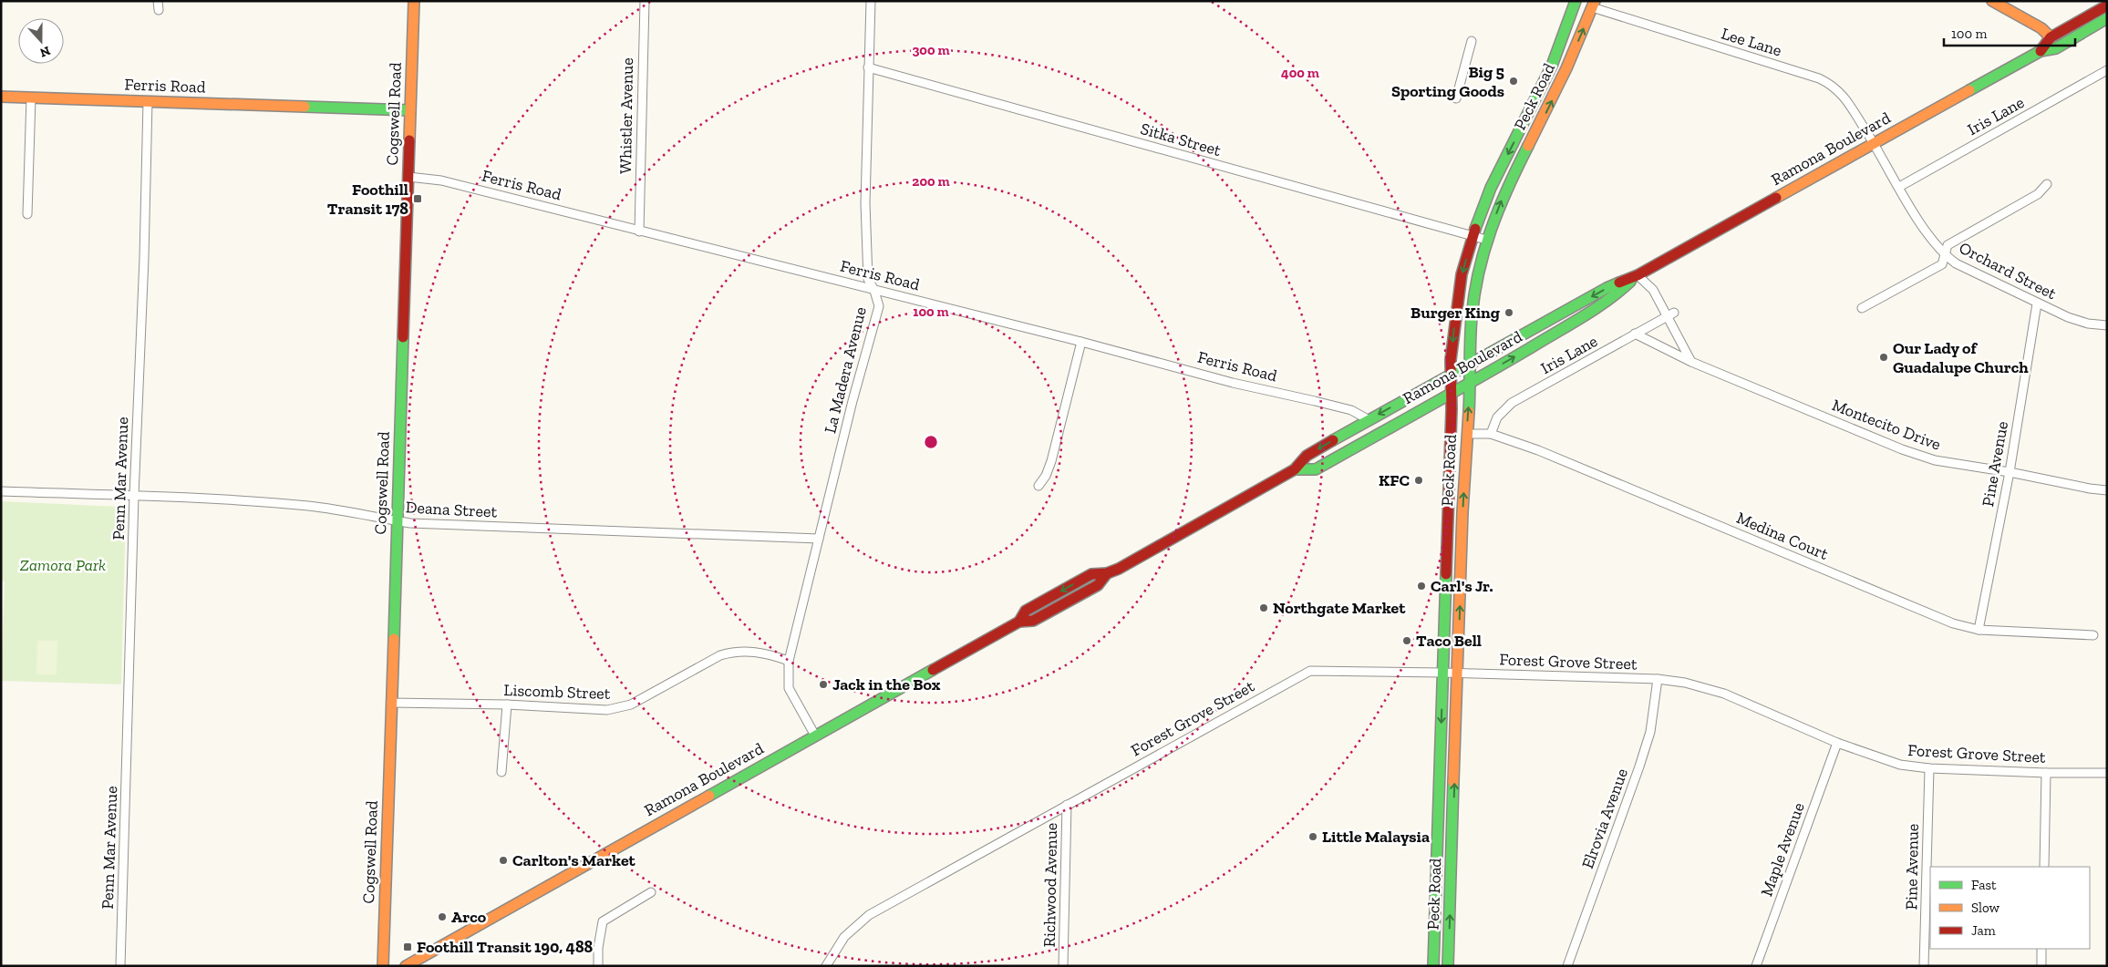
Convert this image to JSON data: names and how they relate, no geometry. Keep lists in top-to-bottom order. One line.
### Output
{"streets":{"main road":["Ferris Road","Peck Road","Cogswell Road","Ramona Boulevard"],"street":["Lee Lane","Whistler Avenue","Iris Lane","Sitka Street","Orchard Street","La Madera Avenue","Montecito Drive","Pine Avenue","Penn Mar Avenue","Deana Street","Medina Court","Forest Grove Street","Liscomb Street","Elrovia Avenue","Maple Avenue","Richwood Avenue"]},"crossings":[["Lee Lane","Peck Road"],["Lee Lane","Ramona Boulevard"],["Lee Lane","Orchard Street"],["Ferris Road","Cogswell Road"],["Ferris Road","Whistler Avenue"],["Ferris Road","Ramona Boulevard"],["Ferris Road","La Madera Avenue"],["Ferris Road","Penn Mar Avenue"],["Peck Road","Sitka Street"],["Peck Road","Ramona Boulevard"],["Peck Road","Medina Court"],["Peck Road","Forest Grove Street"],["Cogswell Road","Deana Street"],["Cogswell Road","Liscomb Street"],["Iris Lane","Orchard Street"],["Iris Lane","Montecito Drive"],["Iris Lane","Medina Court"],["Sitka Street","La Madera Avenue"],["Ramona Boulevard","Orchard Street"],["Ramona Boulevard","La Madera Avenue"],["Orchard Street","Pine Avenue"],["La Madera Avenue","Deana Street"],["La Madera Avenue","Liscomb Street"],["Montecito Drive","Pine Avenue"],["Pine Avenue","Medina Court"],["Pine Avenue","Forest Grove Street"],["Penn Mar Avenue","Deana Street"],["Forest Grove Street","Elrovia Avenue"],["Forest Grove Street","Maple Avenue"],["Forest Grove Street","Richwood Avenue"]],"parks":["Zamora Park"],"places":{"other":["Big 5 Sporting Goods","Burger King","Our Lady of Guadalupe Church","KFC","Carl's Jr.","Northgate Market","Taco Bell","Jack in the Box","Little Malaysia","Carlton's Market","Arco"],"transit":["Foothill Transit 178","Foothill Transit 190, 488"]},"legend":["Fast","Slow","Jam"],"scale_bar":"100 m","north":"bottom","rings":["300 m","400 m","200 m","100 m"]}
